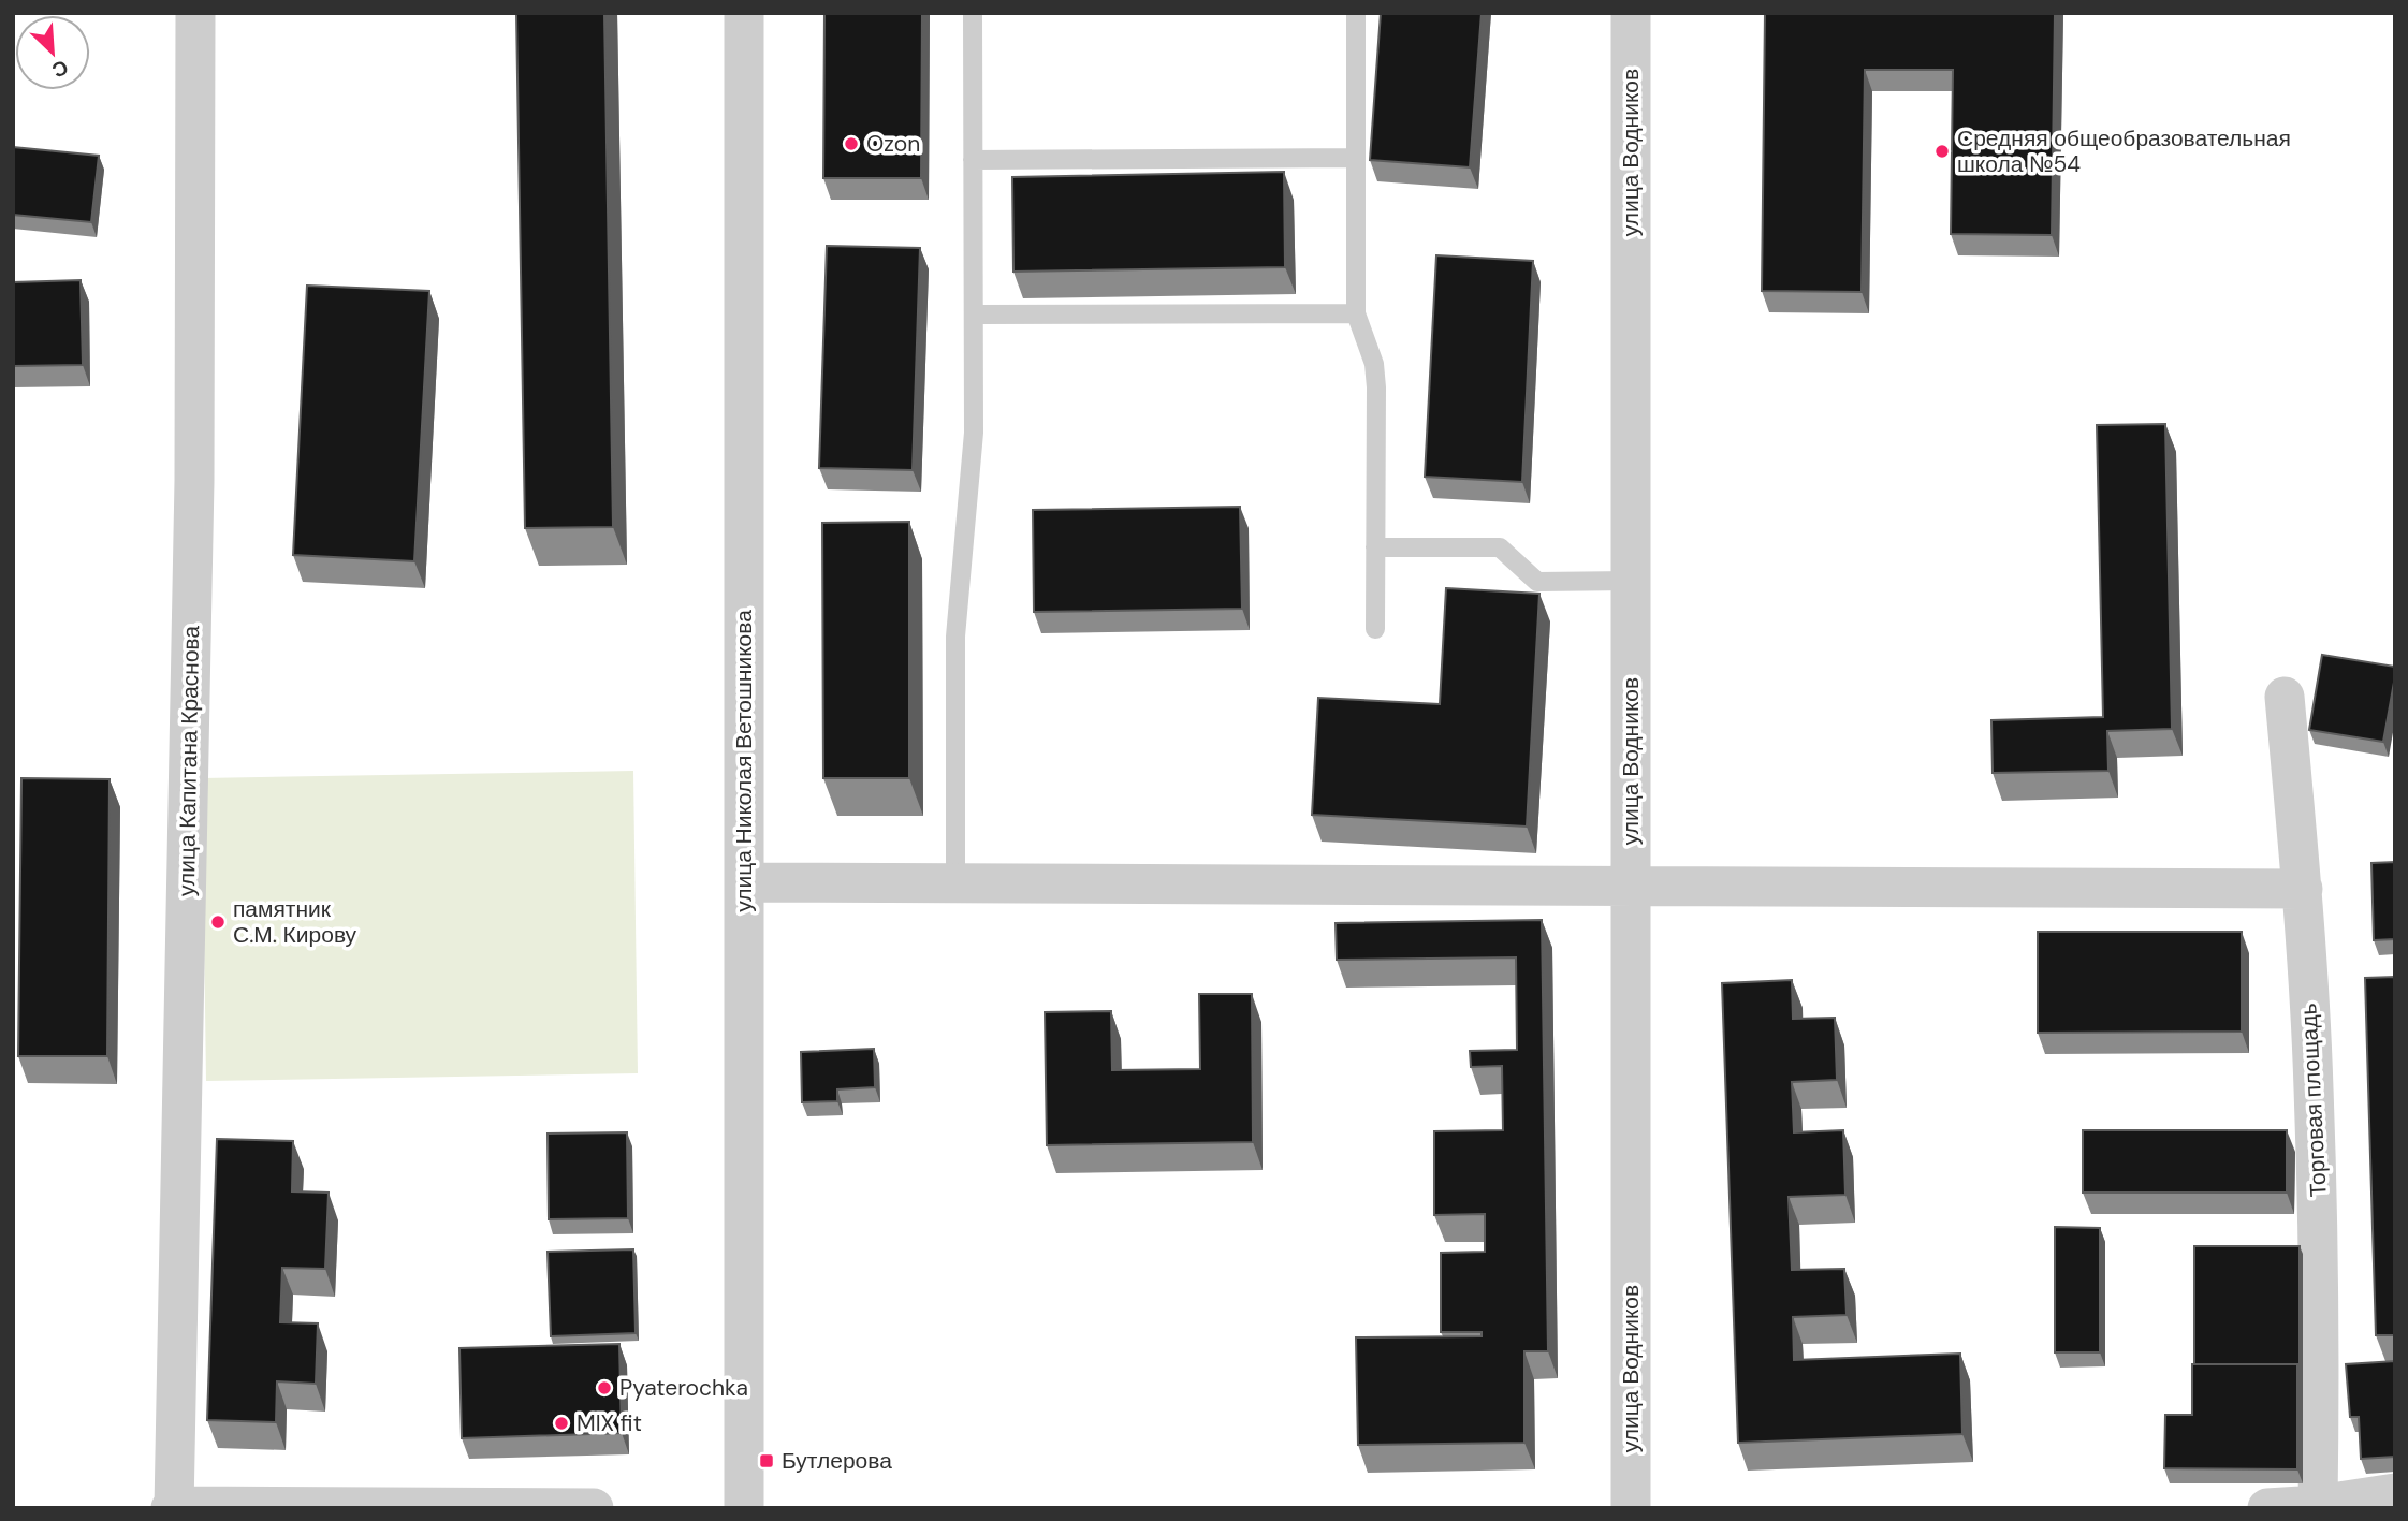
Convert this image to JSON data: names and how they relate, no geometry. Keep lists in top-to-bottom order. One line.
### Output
{"streets":{"street":["улица Водников","улица Капитана Краснова","улица Николая Ветошникова","Торговая площадь"]},"places":{"other":["Ozon","Средняя общеобразовательная школа №54","памятник С.М. Кирову","Pyaterochka","MIX fit"],"transit":["Бутлерова"]},"north":"bottom right"}
